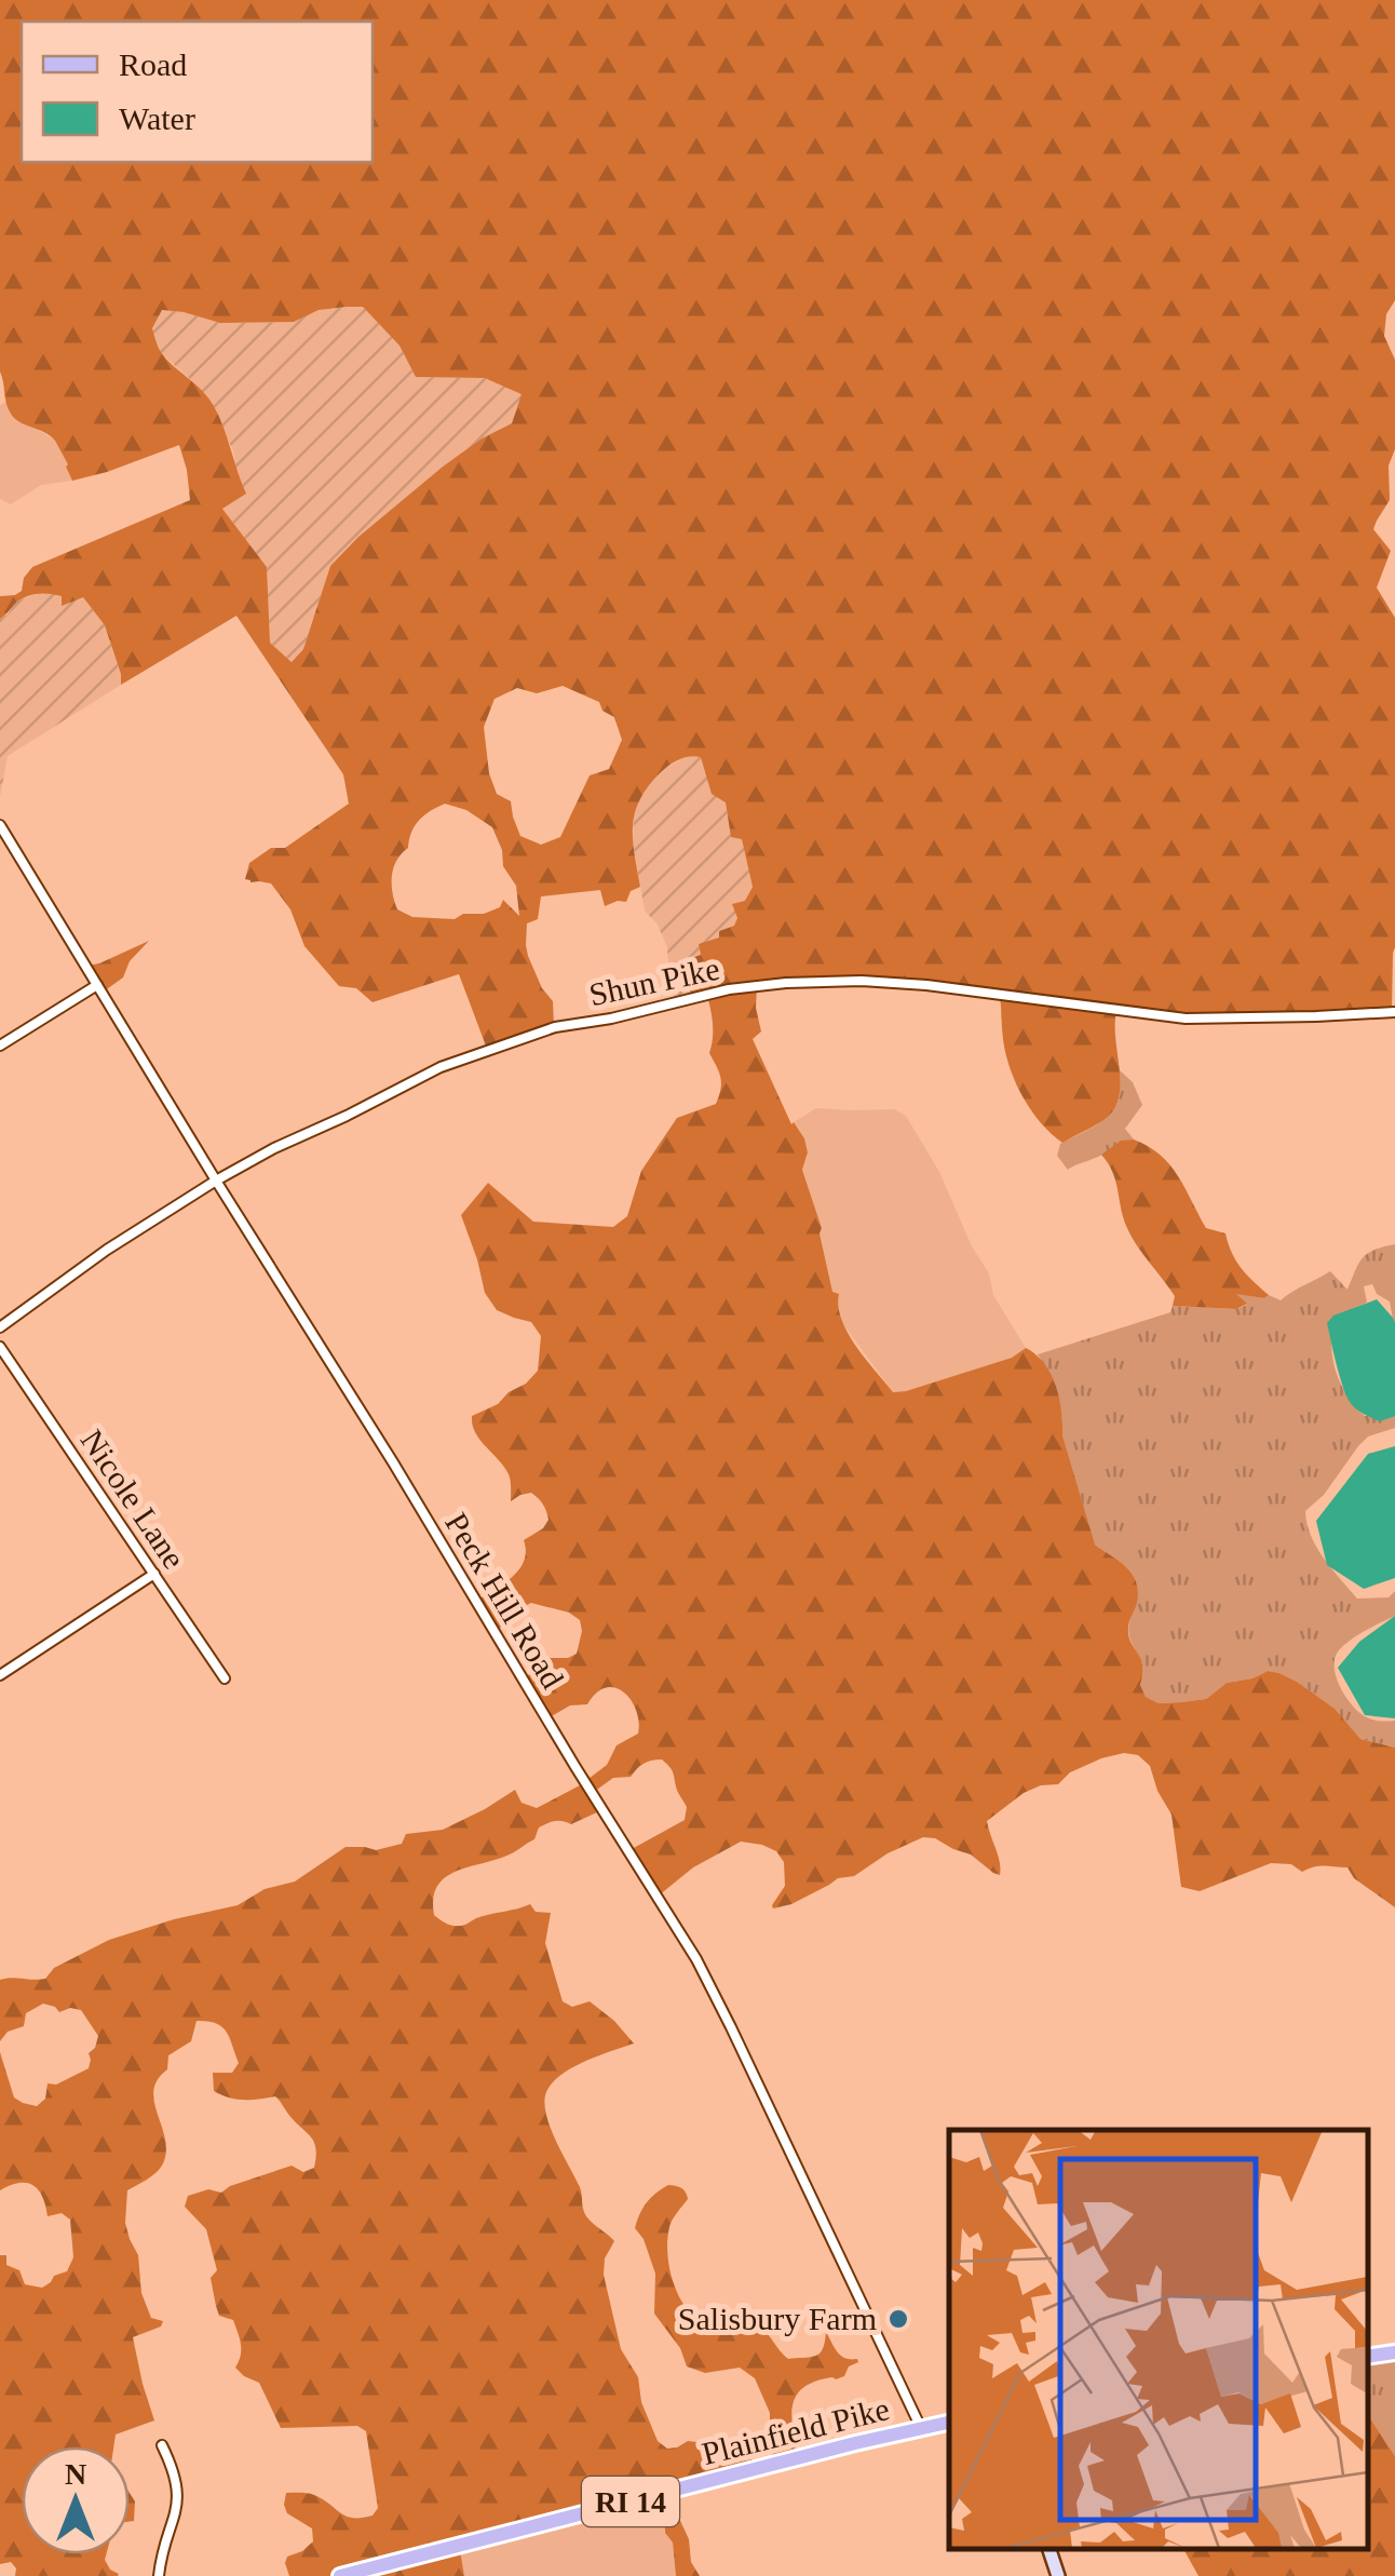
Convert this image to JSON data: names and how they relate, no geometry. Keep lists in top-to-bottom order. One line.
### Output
{"streets":{"main road":["Plainfield Pike","RI 14"],"street":["Shun Pike","Nicole Lane","Peck Hill Road"]},"crossings":[["Shun Pike","Peck Hill Road"],["Peck Hill Road","Plainfield Pike"]],"places":["Salisbury Farm"],"legend":["Road","Water"],"north":"top"}
